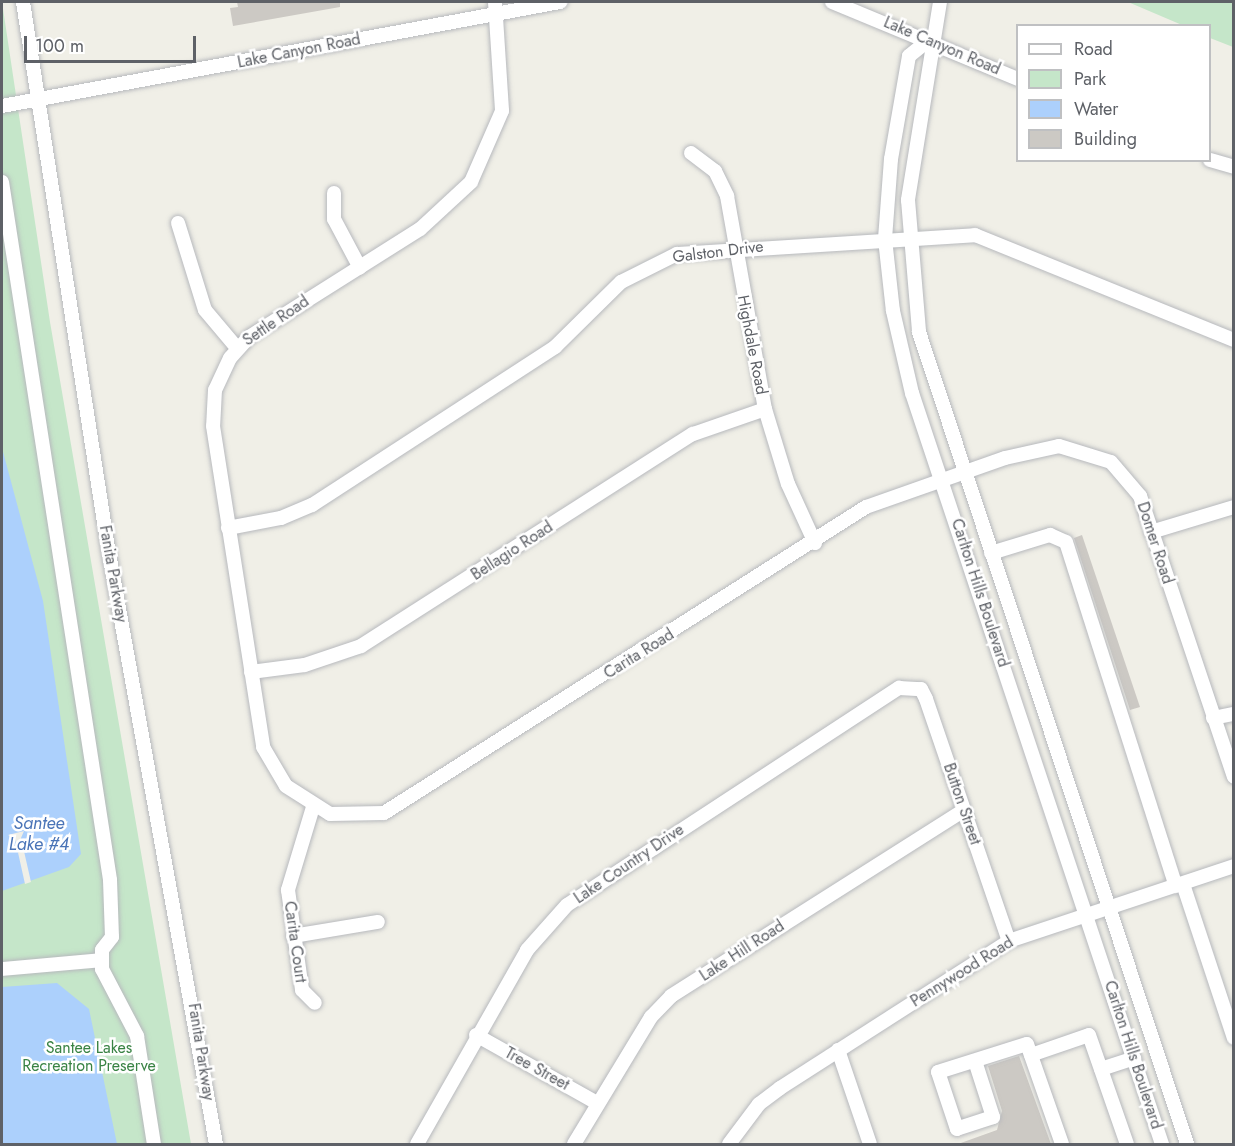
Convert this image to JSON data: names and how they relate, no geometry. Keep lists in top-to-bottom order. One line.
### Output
{"streets":{"street":["Lake Canyon Road","Galston Drive","Settle Road","Highdale Road","Domer Road","Bellagio Road","Fanita Parkway","Carlton Hills Boulevard","Carita Road","Button Street","Lake Country Drive","Carita Court","Lake Hill Road","Pennywood Road","Tree Street"]},"crossings":[["Lake Canyon Road","Settle Road"],["Lake Canyon Road","Fanita Parkway"],["Lake Canyon Road","Carlton Hills Boulevard"],["Galston Drive","Settle Road"],["Galston Drive","Highdale Road"],["Galston Drive","Carlton Hills Boulevard"],["Settle Road","Bellagio Road"],["Settle Road","Carita Road"],["Settle Road","Carita Court"],["Highdale Road","Bellagio Road"],["Highdale Road","Carita Road"],["Domer Road","Carlton Hills Boulevard"],["Domer Road","Carita Road"],["Carlton Hills Boulevard","Carita Road"],["Carlton Hills Boulevard","Pennywood Road"],["Carita Road","Carita Court"],["Button Street","Lake Country Drive"],["Button Street","Lake Hill Road"],["Button Street","Pennywood Road"],["Lake Country Drive","Tree Street"],["Lake Hill Road","Tree Street"]],"water":["Santee Lake #4"],"parks":["Santee Lakes Recreation Preserve"],"legend":["Road","Park","Water","Building"],"scale_bar":"100 m"}
